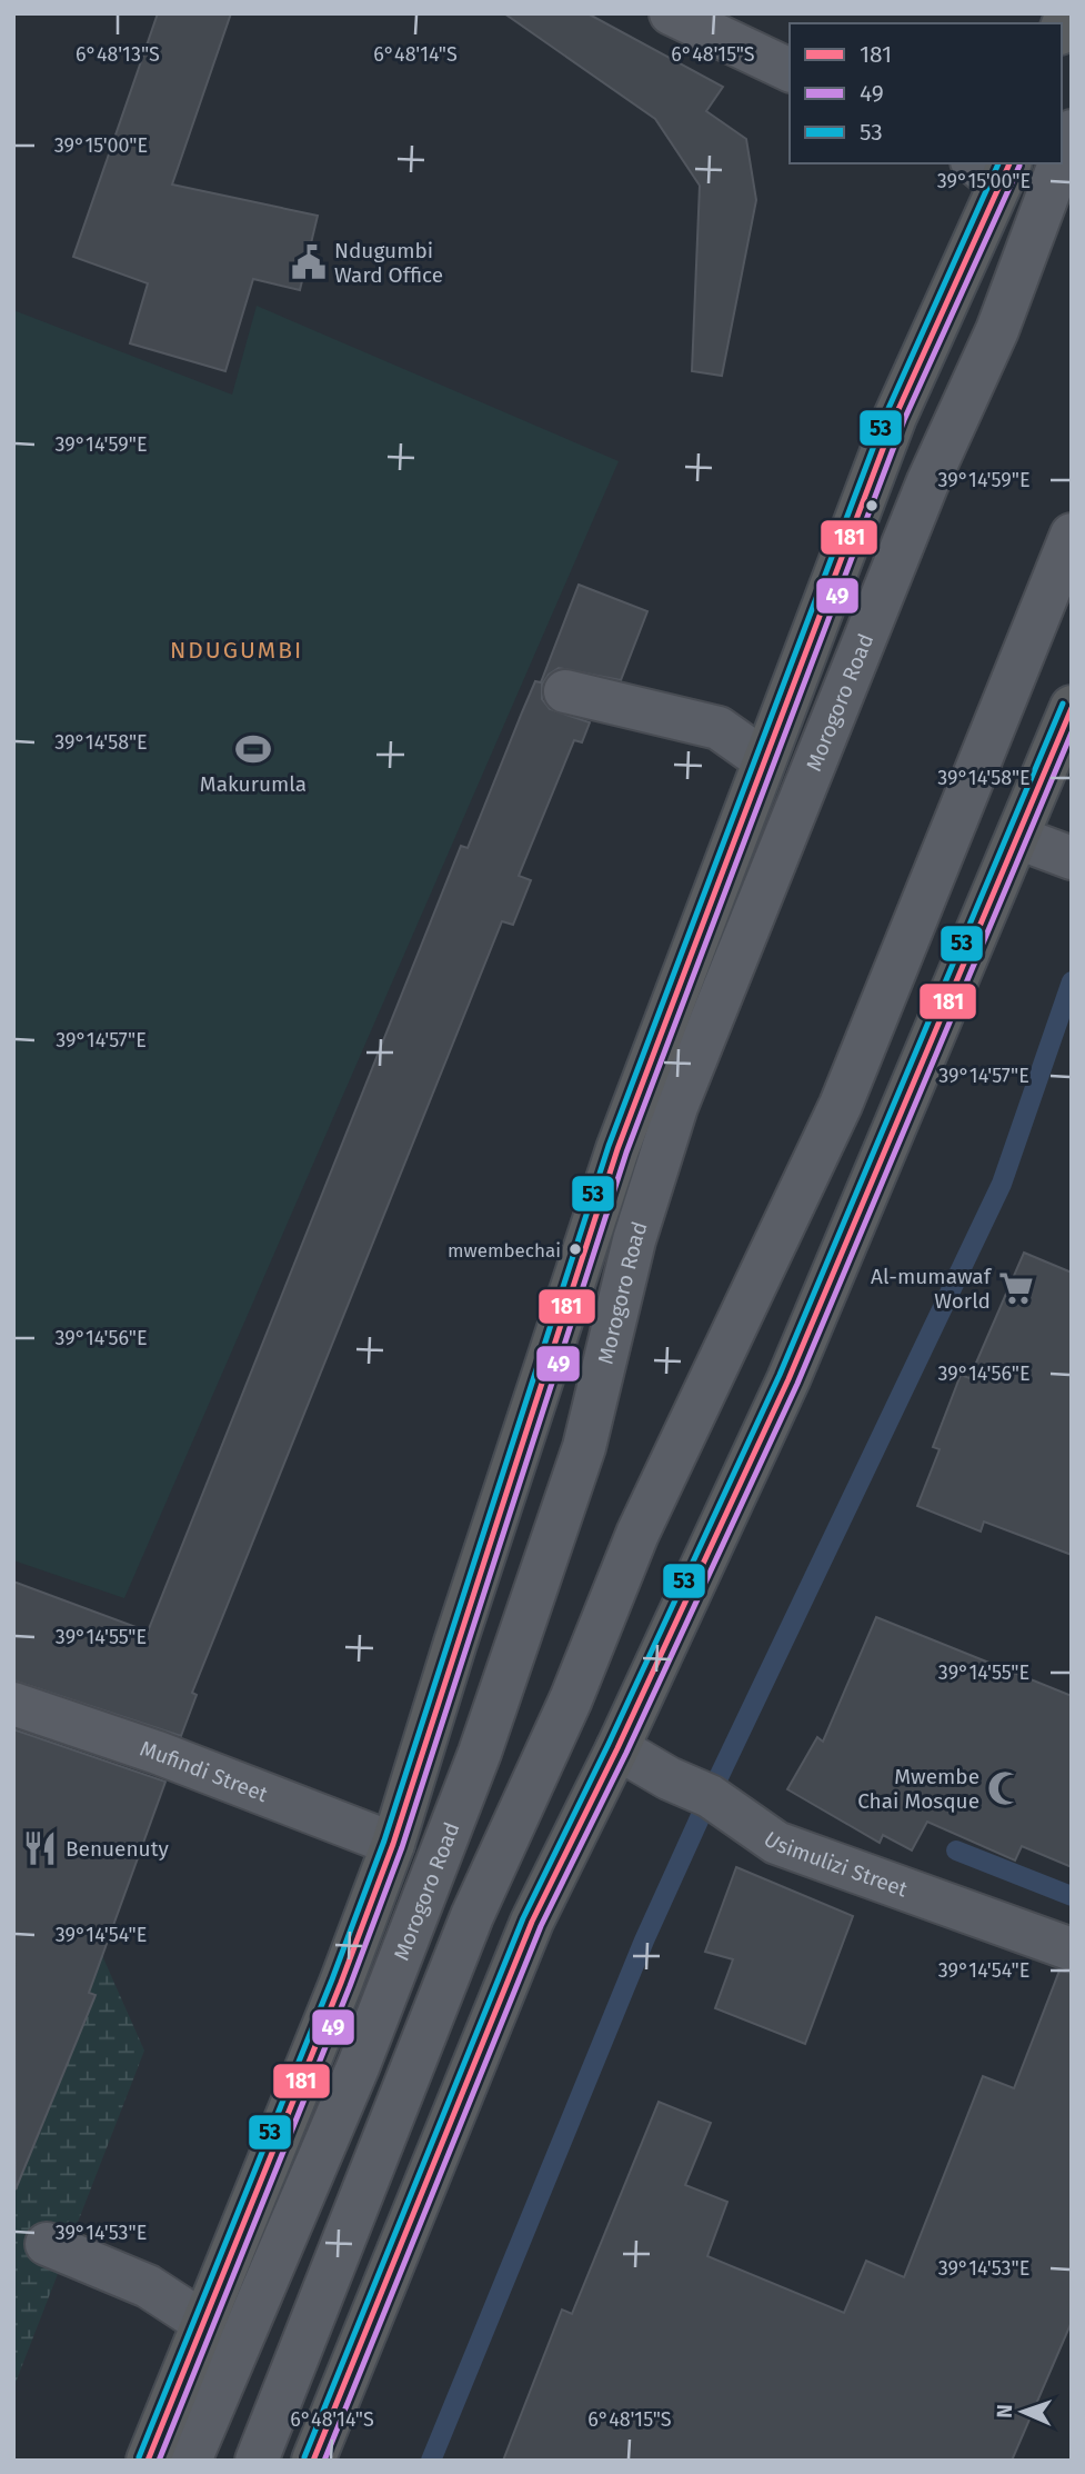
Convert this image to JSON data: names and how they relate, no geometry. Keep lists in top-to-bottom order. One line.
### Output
{"streets":{"street":["Morogoro Road","Mufindi Street","Usimulizi Street"]},"districts":["NDUGUMBI"],"places":{"public building":["Ndugumbi Ward Office"],"sports":["Makurumla"],"other":["mwembechai"],"supermarket":["Al-mumawaf World"],"mosque":["Mwembe Chai Mosque"],"restaurant":["Benuenuty"]},"lines":["transit line 181","transit line 53","transit line 49"],"legend":["181","49","53"],"north":"left","coordinates":["6°48'13\"S","6°48'14\"S","6°48'15\"S","39°15'00\"E","39°14'59\"E","39°14'58\"E","39°14'57\"E","39°14'56\"E","39°14'55\"E","39°14'54\"E","39°14'53\"E"]}
